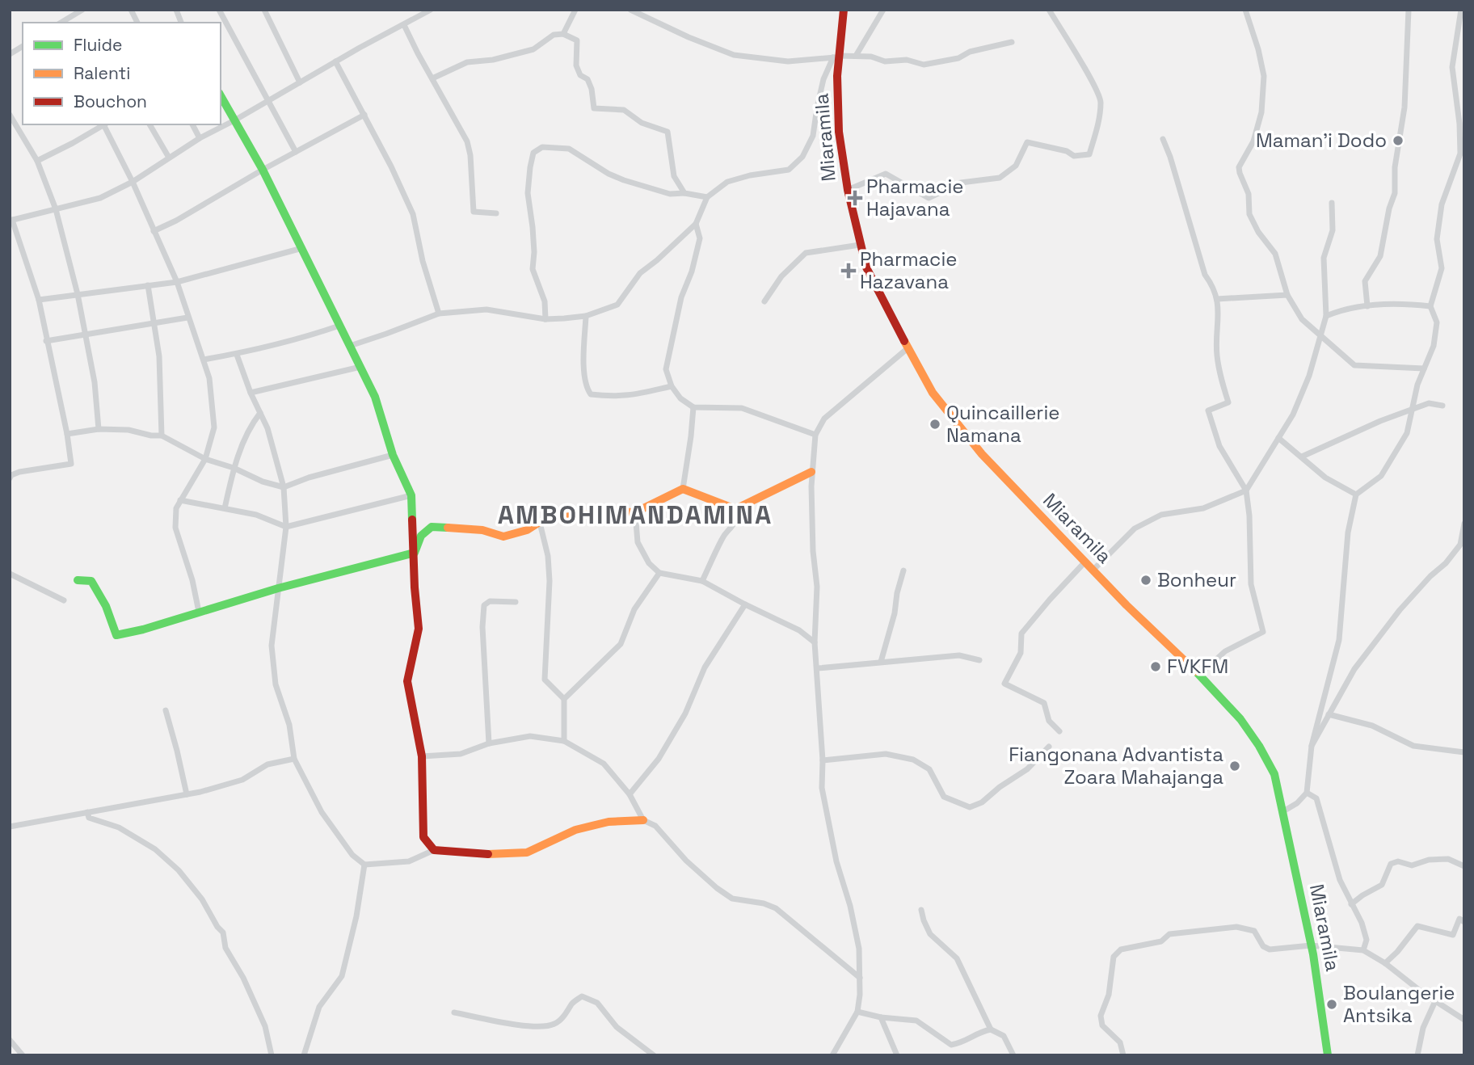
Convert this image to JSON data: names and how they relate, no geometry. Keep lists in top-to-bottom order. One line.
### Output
{"streets":{"street":["Miaramila"]},"districts":["AMBOHIMANDAMINA"],"places":{"other":["Maman'i Dodo","Quincaillerie Namana","Bonheur","FVKFM","Fiangonana Advantista Zoara Mahajanga","Boulangerie Antsika"],"health":["Pharmacie Hajavana","Pharmacie Hazavana"]},"legend":["Fluide","Ralenti","Bouchon"]}
